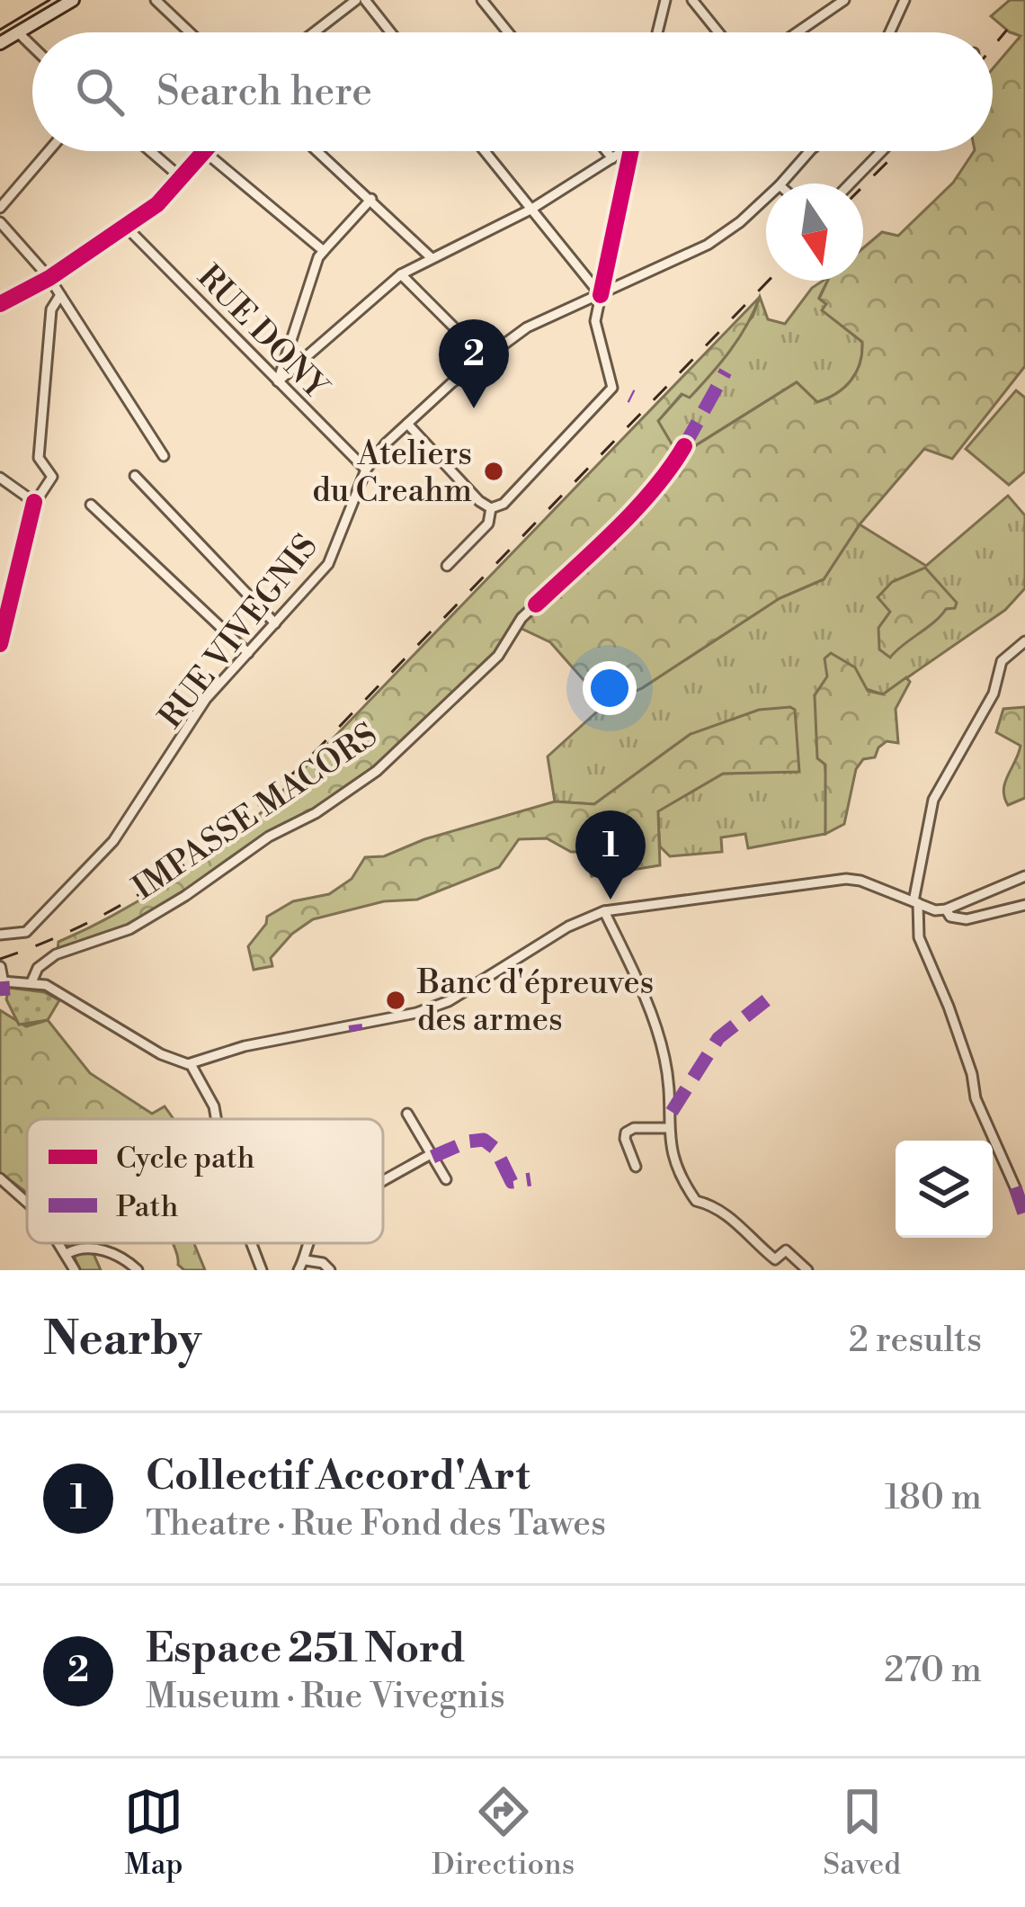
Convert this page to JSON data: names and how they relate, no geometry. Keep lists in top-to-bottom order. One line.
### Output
{"streets":{"street":["RUE DONY","RUE VIVEGNIS","IMPASSE MACORS"]},"crossings":[["RUE DONY","RUE VIVEGNIS"]],"places":["Ateliers du Creahm","Banc d'épreuves des armes"],"legend":["Cycle path","Path"],"north":"bottom","page":{"search":"Search here","pins":["2","1"],"heading":["Nearby","2 results"],"list":[{"mark":"1","name":"Collectif Accord'Art","note":"Theatre · Rue Fond des Tawes","value":"180 m"},{"mark":"2","name":"Espace 251 Nord","note":"Museum · Rue Vivegnis","value":"270 m"}],"nav":["Map","Directions","Saved"]}}
